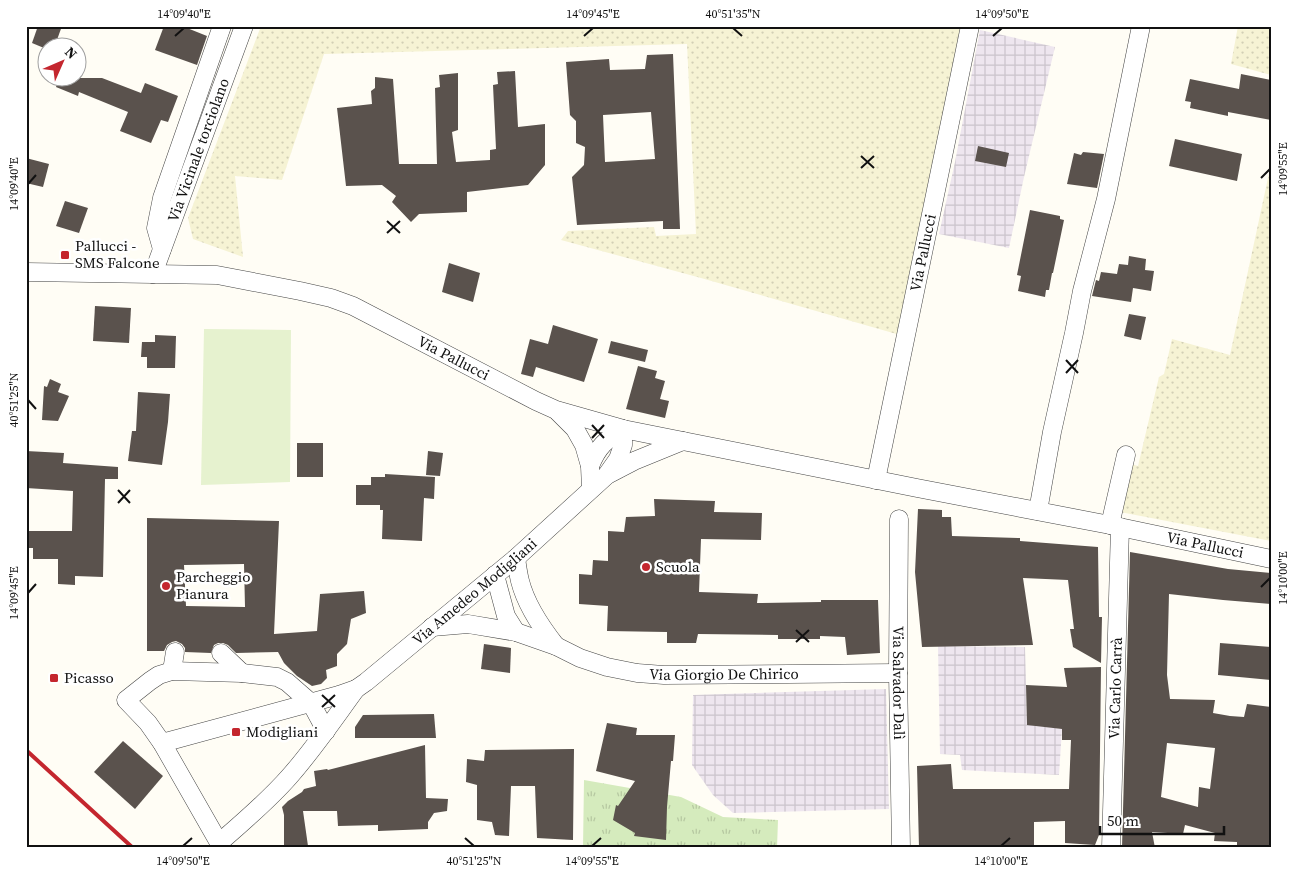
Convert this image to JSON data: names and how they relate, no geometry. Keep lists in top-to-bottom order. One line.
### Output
{"streets":{"street":["Via Vicinale torciolano","Via Pallucci","Via Amedeo Modigliani","Via Giorgio De Chirico","Via Salvador Dalì","Via Carlo Carrà"]},"crossings":[["Via Vicinale torciolano","Via Pallucci"],["Via Pallucci","Via Amedeo Modigliani"],["Via Pallucci","Via Carlo Carrà"],["Via Amedeo Modigliani","Via Giorgio De Chirico"],["Via Giorgio De Chirico","Via Salvador Dalì"]],"places":{"transit":["Pallucci - SMS Falcone","Picasso","Modigliani"],"other":["Scuola","Parcheggio Pianura"]},"scale_bar":"50 m","north":"top right","coordinates":["14°09'40\"E","14°09'45\"E","40°51'35\"N","14°09'50\"E","14°09'55\"E","40°51'25\"N","14°10'00\"E"]}
